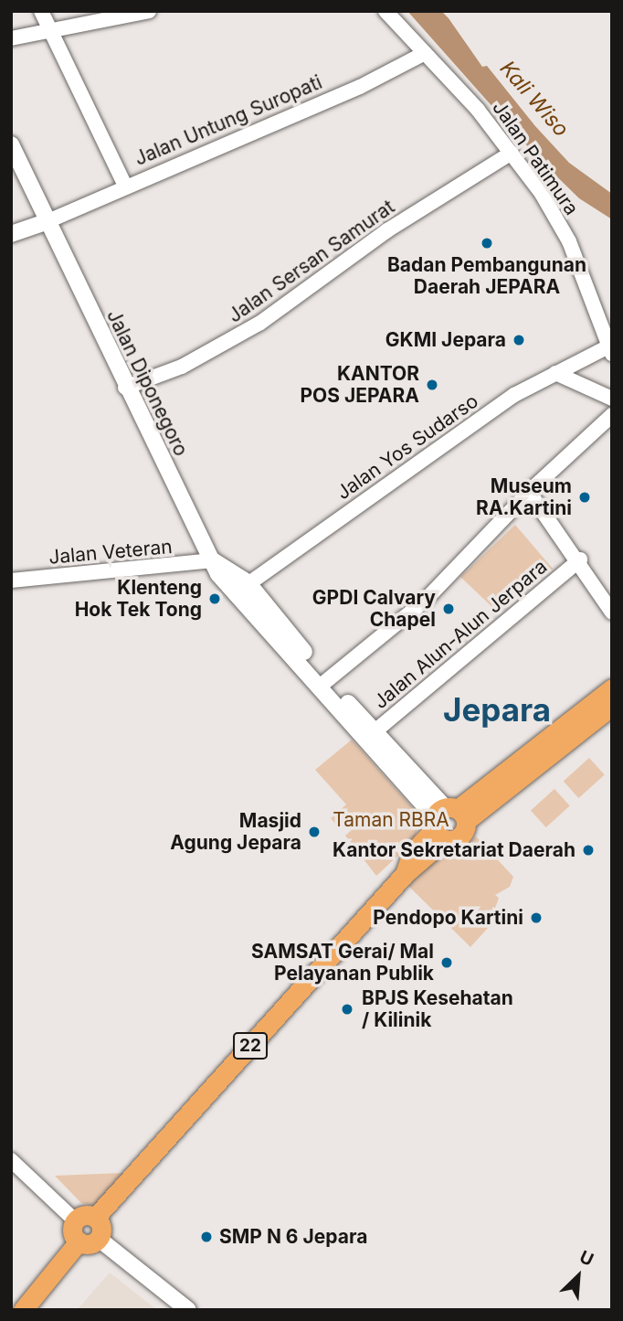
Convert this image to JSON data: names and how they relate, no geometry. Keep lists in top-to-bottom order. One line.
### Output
{"streets":{"highway":["22"],"main road":["Jalan Diponegoro"],"street":["Jalan Untung Suropati","Jalan Patimura","Jalan Sersan Samurat","Jalan Yos Sudarso","Jalan Veteran","Jalan Alun-Alun Jerpara"]},"crossings":[["Jalan Untung Suropati","Jalan Patimura"],["Jalan Untung Suropati","Jalan Diponegoro"],["Jalan Patimura","Jalan Sersan Samurat"],["Jalan Patimura","Jalan Yos Sudarso"],["Jalan Sersan Samurat","Jalan Diponegoro"],["Jalan Diponegoro","Jalan Veteran"]],"districts":["Jepara"],"water":["Kali Wiso"],"parks":["Taman RBRA"],"places":["Badan Pembangunan Daerah JEPARA","GKMI Jepara","KANTOR POS JEPARA","Museum RA.Kartini","Klenteng Hok Tek Tong","GPDI Calvary Chapel","Masjid Agung Jepara","Kantor Sekretariat Daerah","Pendopo Kartini","SAMSAT Gerai/ Mal Pelayanan Publik","BPJS Kesehatan / Kilinik","SMP N 6 Jepara"],"north":"top right"}
